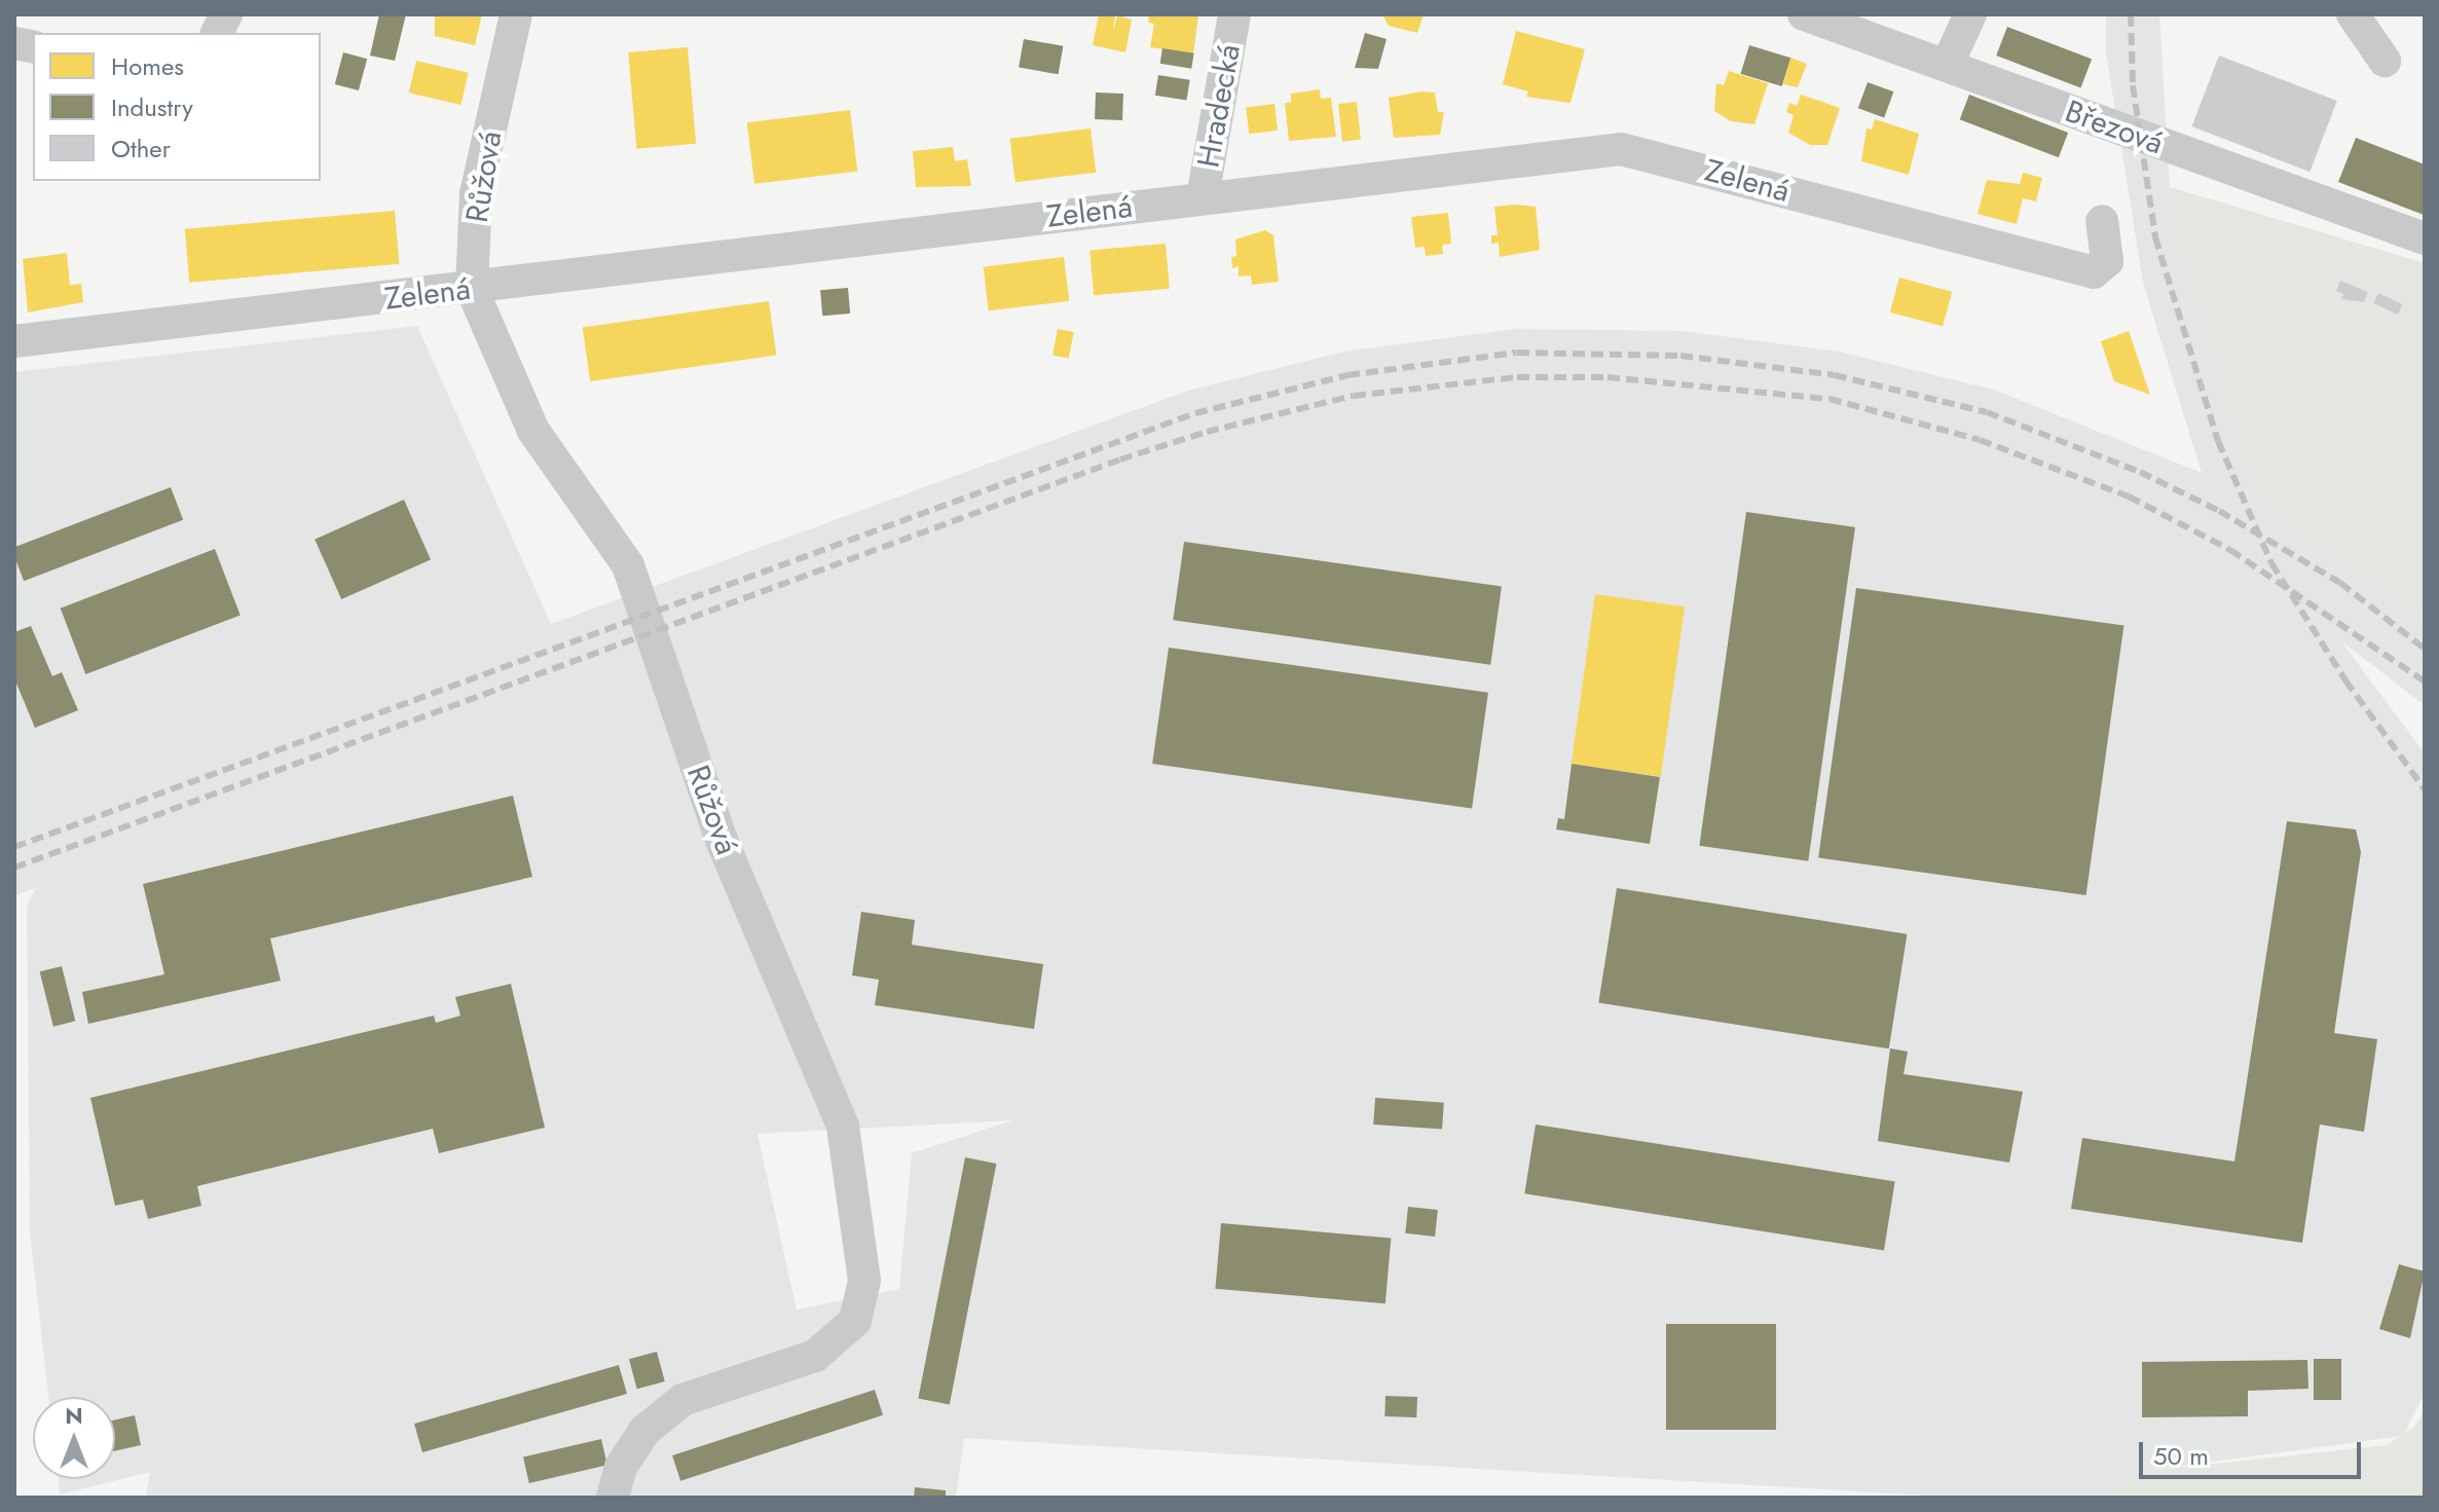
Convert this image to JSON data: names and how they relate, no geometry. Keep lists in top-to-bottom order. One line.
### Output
{"streets":{"street":["Hradecká","Březová","Růžová","Zelená"]},"crossings":[["Hradecká","Zelená"],["Růžová","Zelená"]],"legend":["Homes","Industry","Other"],"scale_bar":"50 m","north":"top"}
